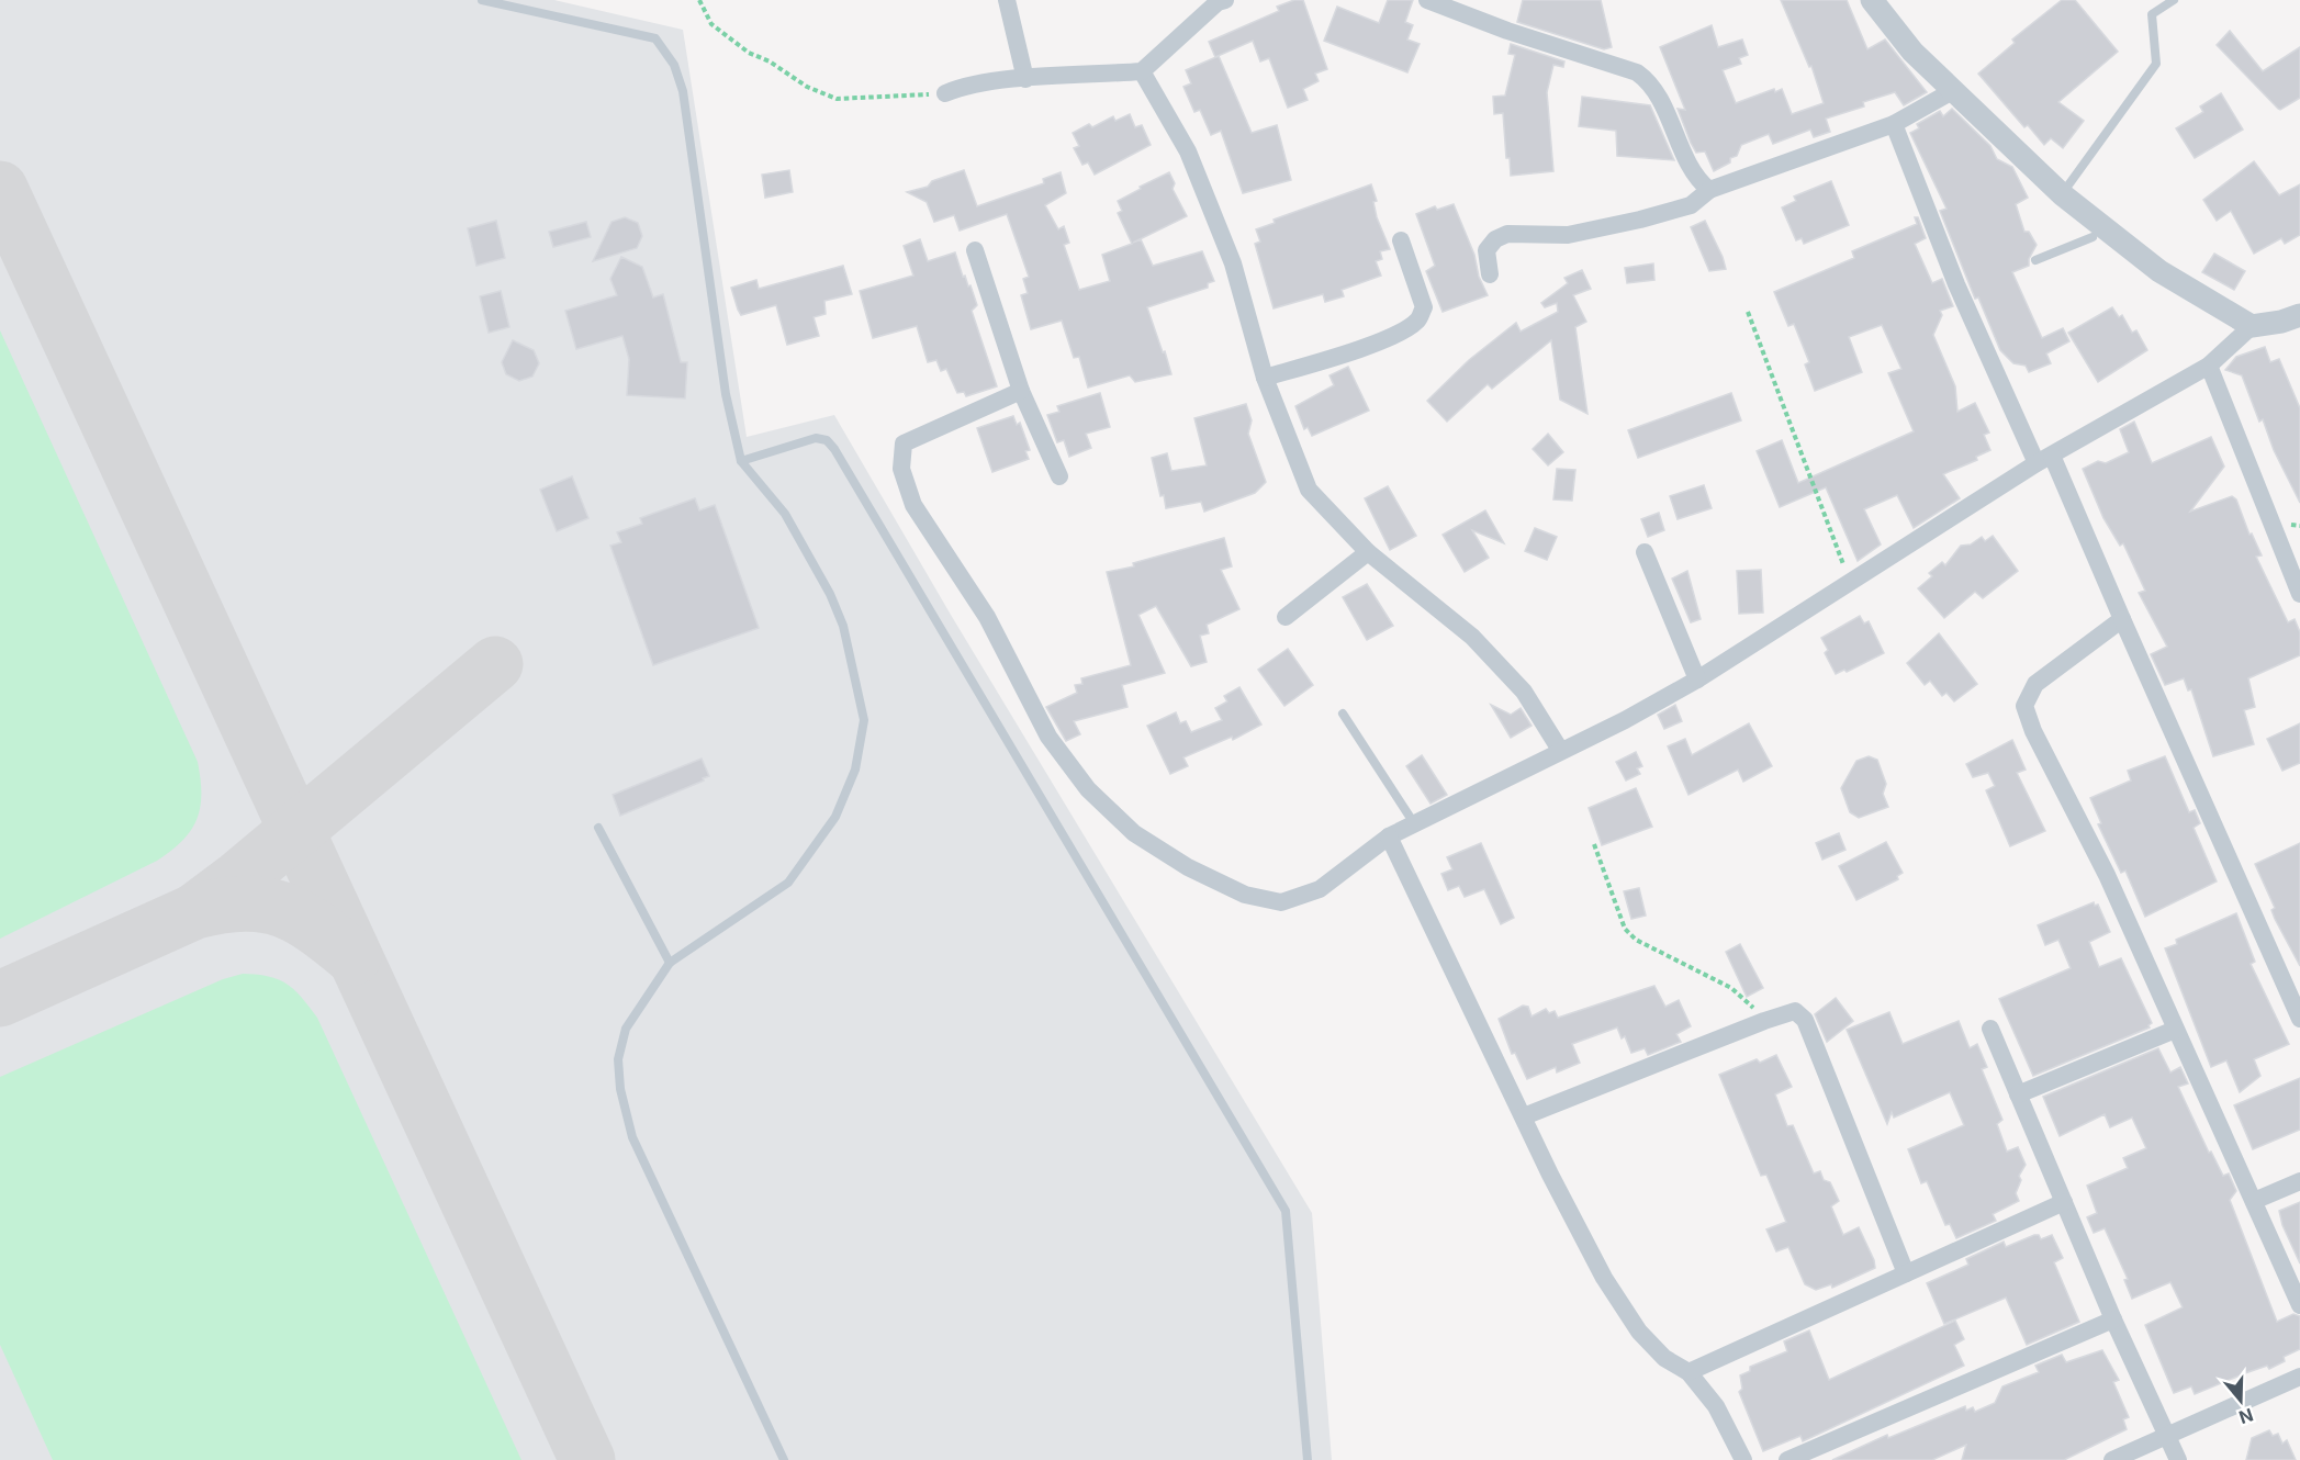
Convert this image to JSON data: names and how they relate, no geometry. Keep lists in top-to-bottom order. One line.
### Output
{"north":"bottom"}
